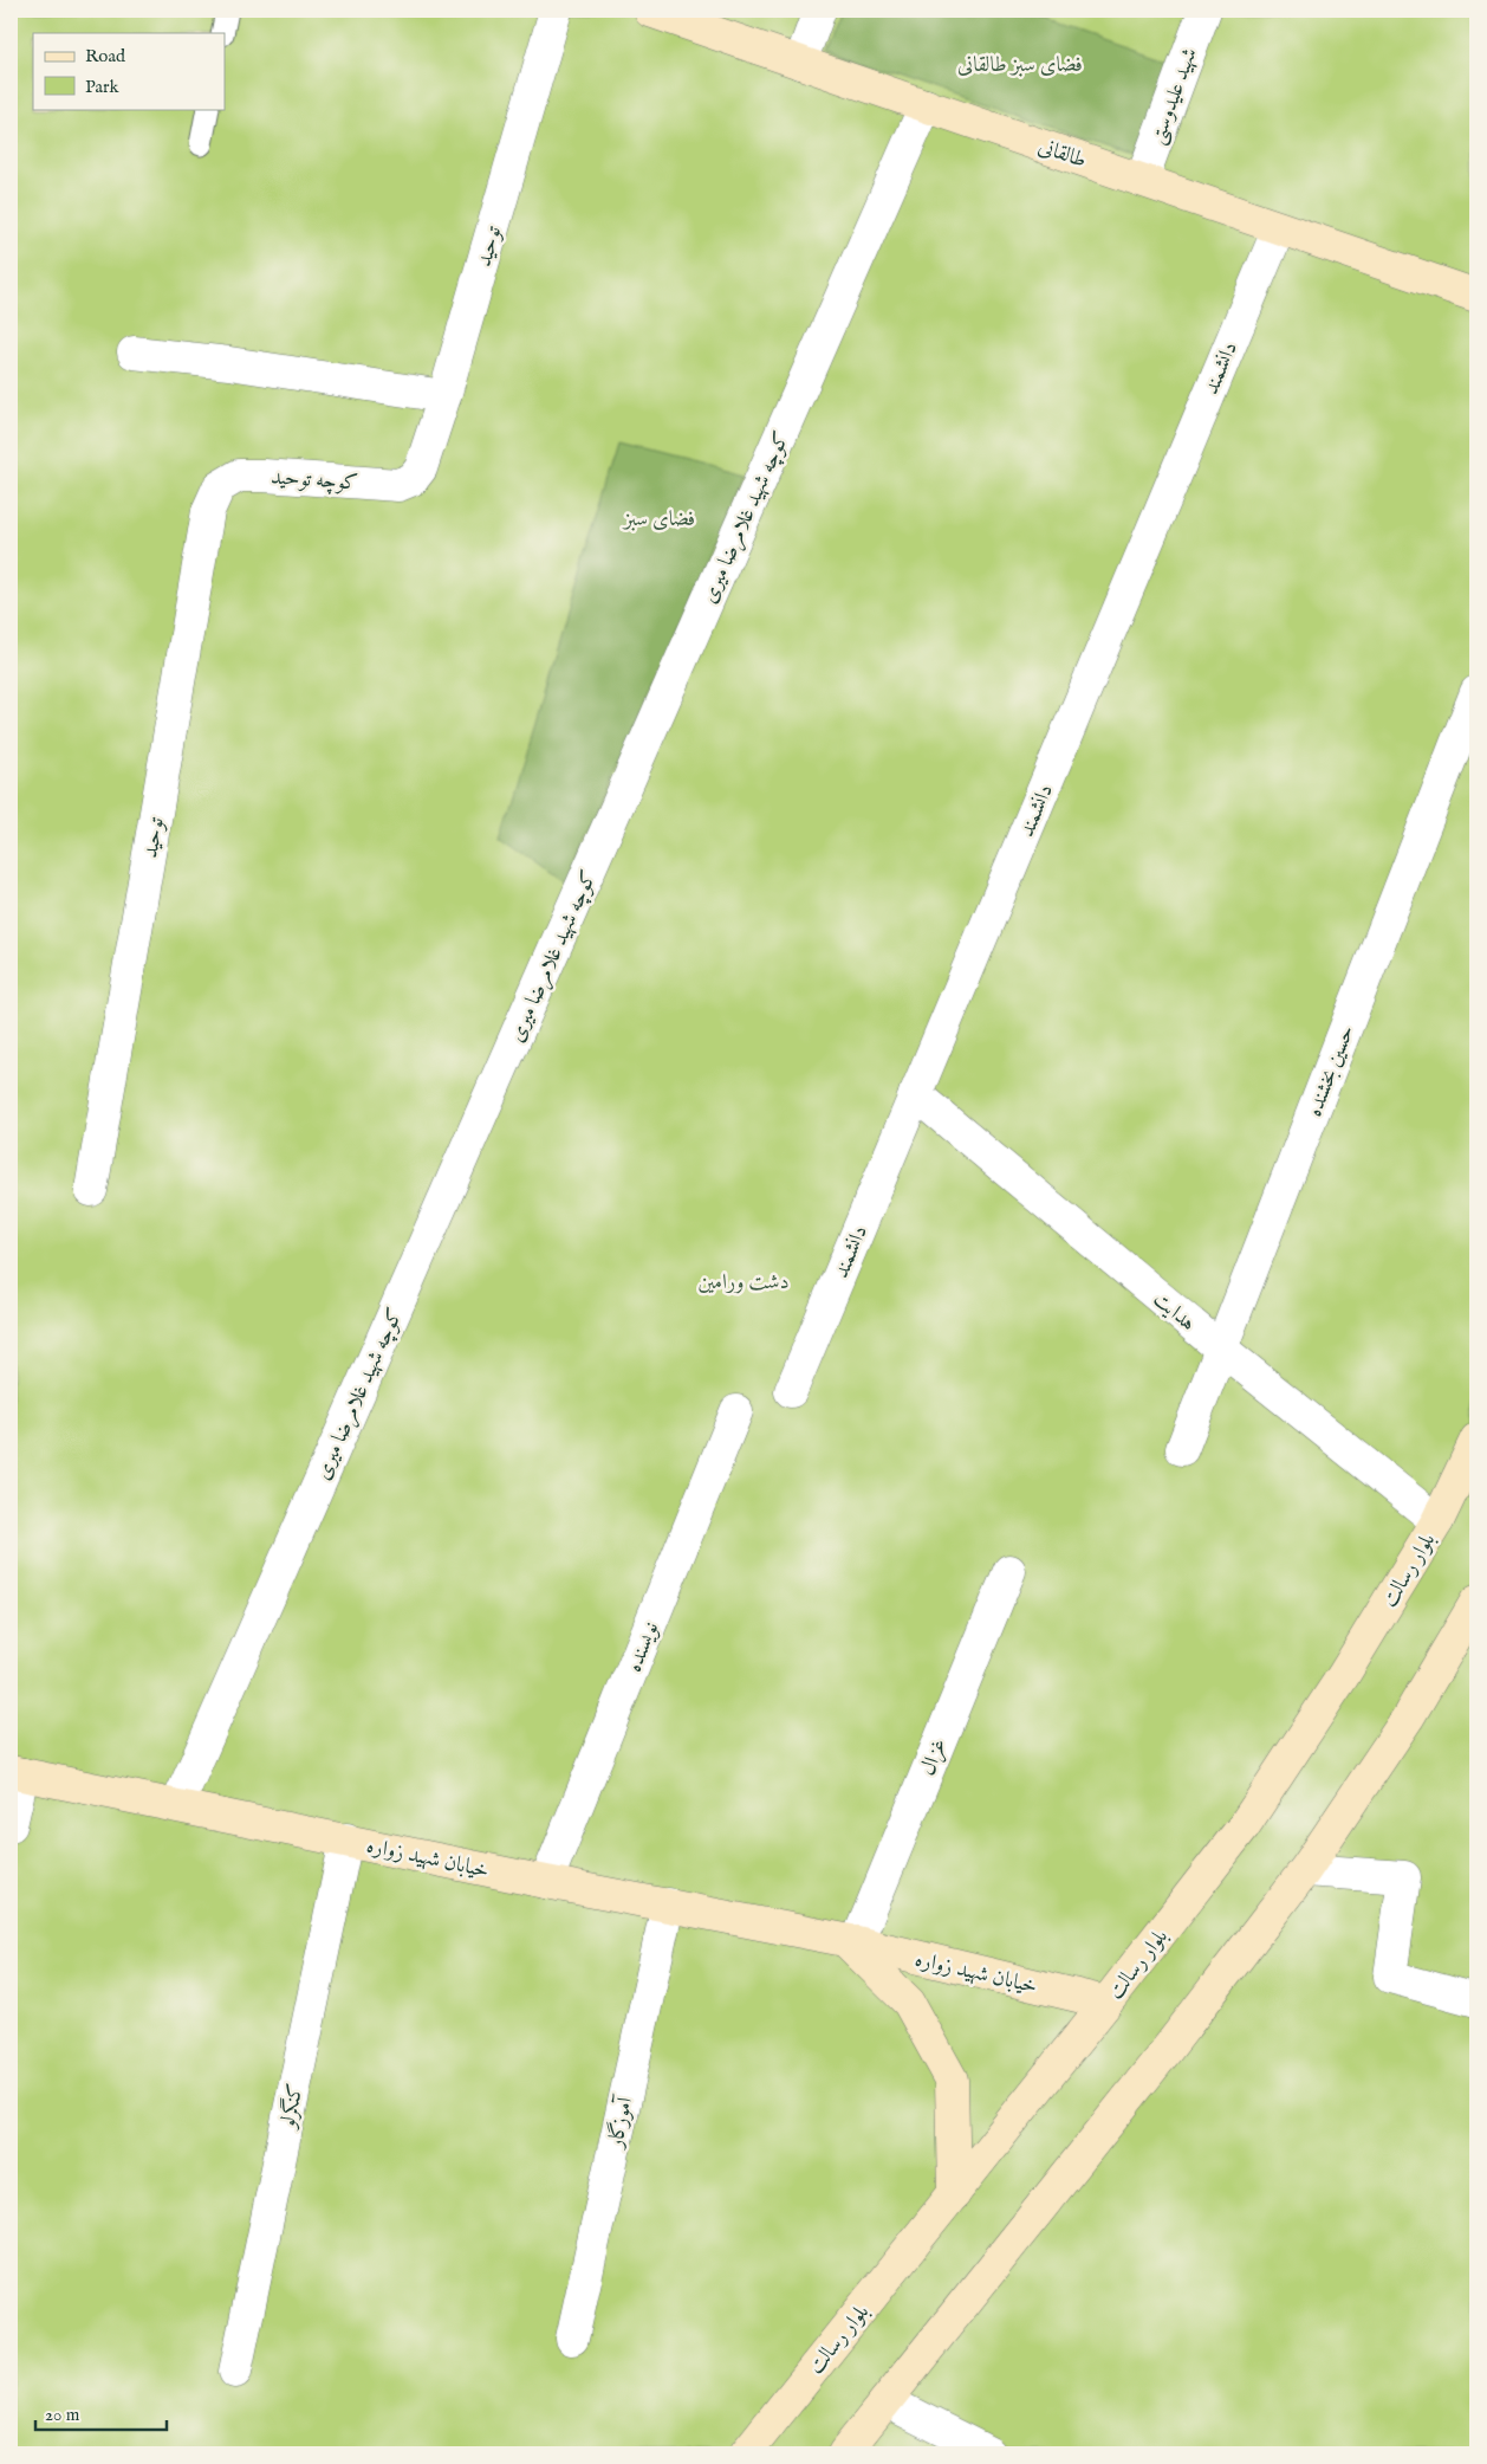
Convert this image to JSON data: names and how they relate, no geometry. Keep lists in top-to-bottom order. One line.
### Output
{"streets":{"main road":["طالقانی","بلوار رسالت","خیابان شهید زواره"],"street":["شهید علیدوستی","توحید","دانشمند","کوچه توحید","کوچه شهید غلامرضا میری","حسین بخشنده","هدایت","نویسنده","غزال","کنگرلو","آموزگار"]},"crossings":[["شهید علیدوستی","طالقانی"],["طالقانی","دانشمند"],["طالقانی","کوچه شهید غلامرضا میری"],["توحید","کوچه توحید"],["دانشمند","هدایت"],["کوچه شهید غلامرضا میری","خیابان شهید زواره"],["حسین بخشنده","هدایت"],["هدایت","بلوار رسالت"],["بلوار رسالت","خیابان شهید زواره"],["نویسنده","خیابان شهید زواره"],["غزال","خیابان شهید زواره"],["خیابان شهید زواره","کنگرلو"],["خیابان شهید زواره","آموزگار"]],"parks":["فضای سبز طالقانی","فضای سبز","دشت ورامین"],"legend":["Road","Park"],"scale_bar":"20 m"}
